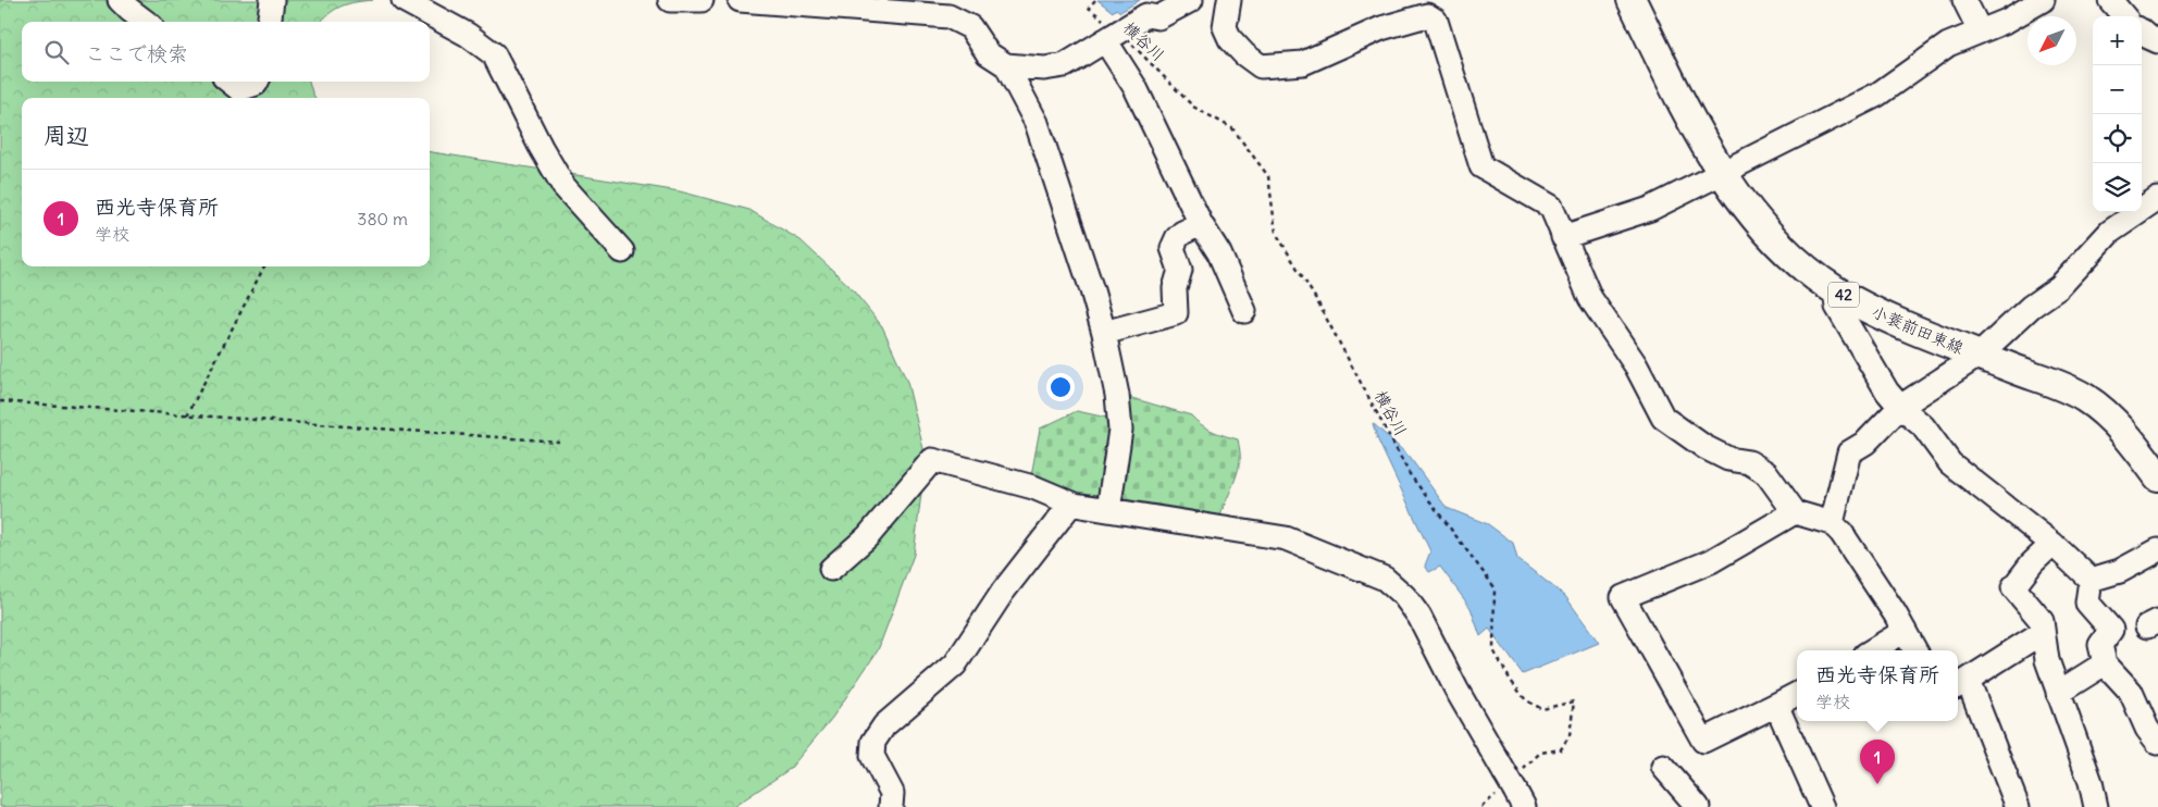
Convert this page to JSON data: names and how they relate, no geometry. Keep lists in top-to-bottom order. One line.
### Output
{"streets":{"main road":["42","小蓑前田東線"],"path":["横谷川"]},"north":"bottom left","page":{"map_buttons":["+","−"],"search":"ここで検索","heading":"周辺","list":[{"mark":"1","name":"西光寺保育所","note":"学校","value":"380 m"}],"popup":["西光寺保育所","学校"],"pins":"1"}}
